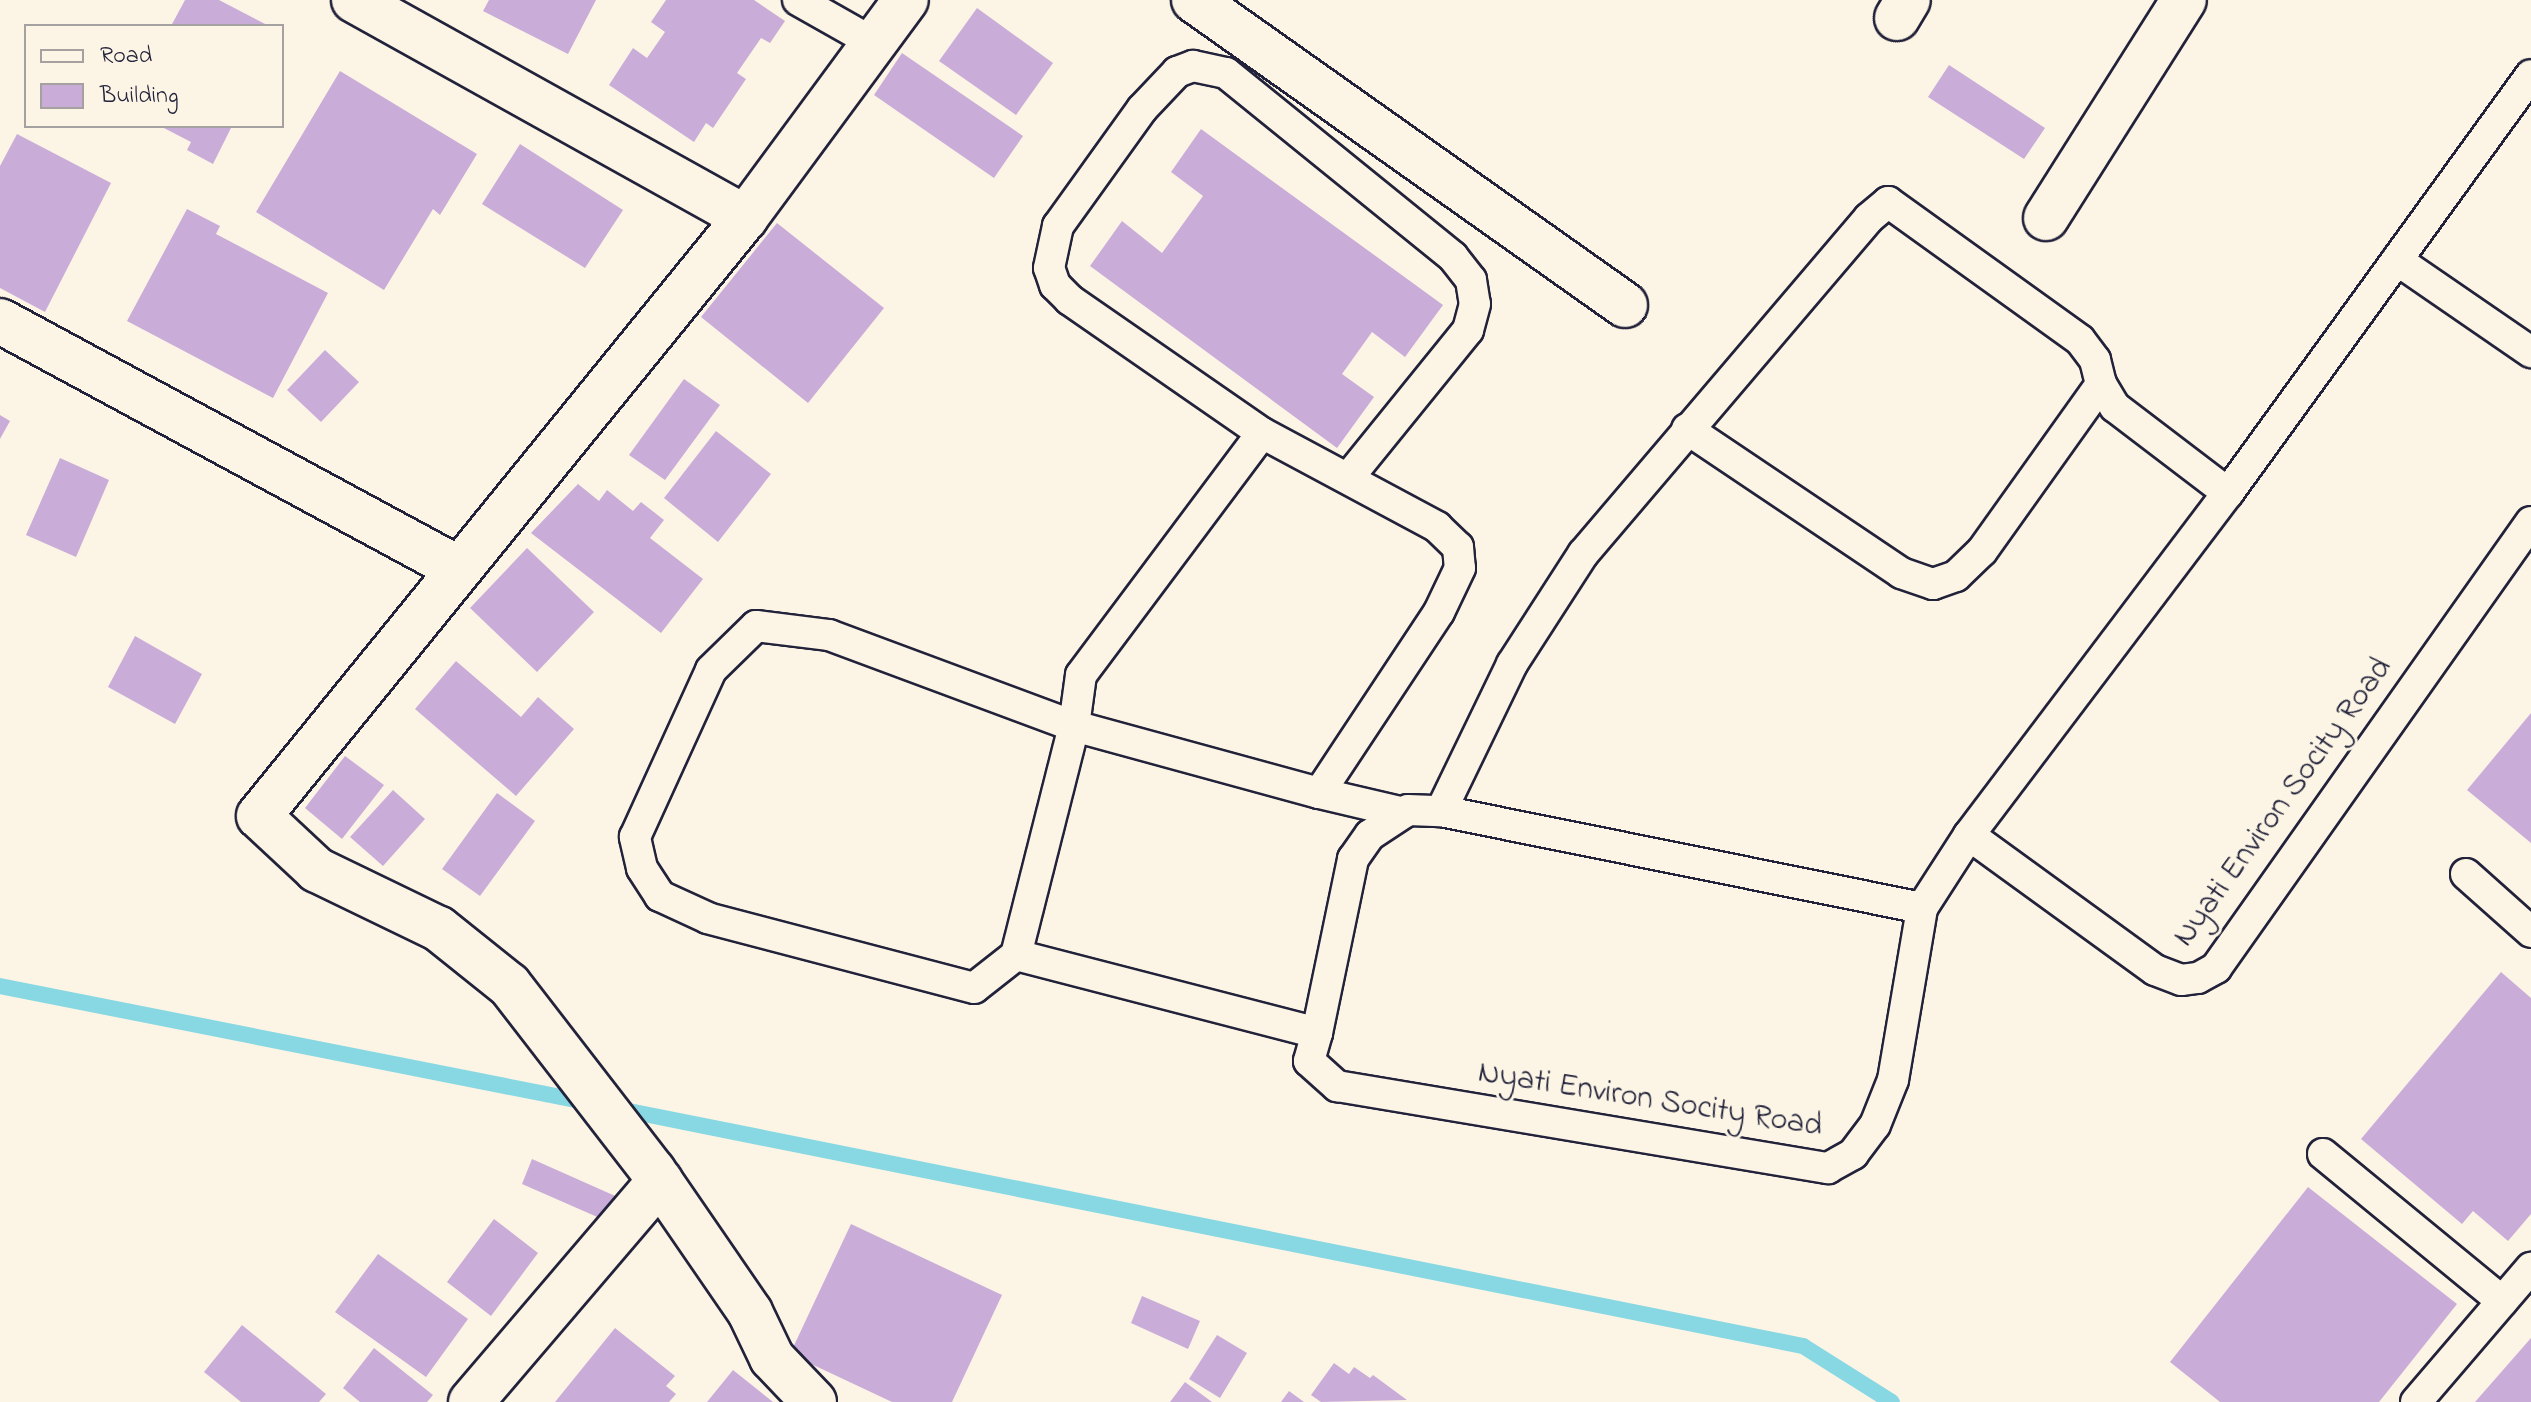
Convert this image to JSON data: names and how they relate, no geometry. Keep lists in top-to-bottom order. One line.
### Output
{"streets":{"lane":["Nyati Environ Socity Road"]},"legend":["Road","Building"]}
